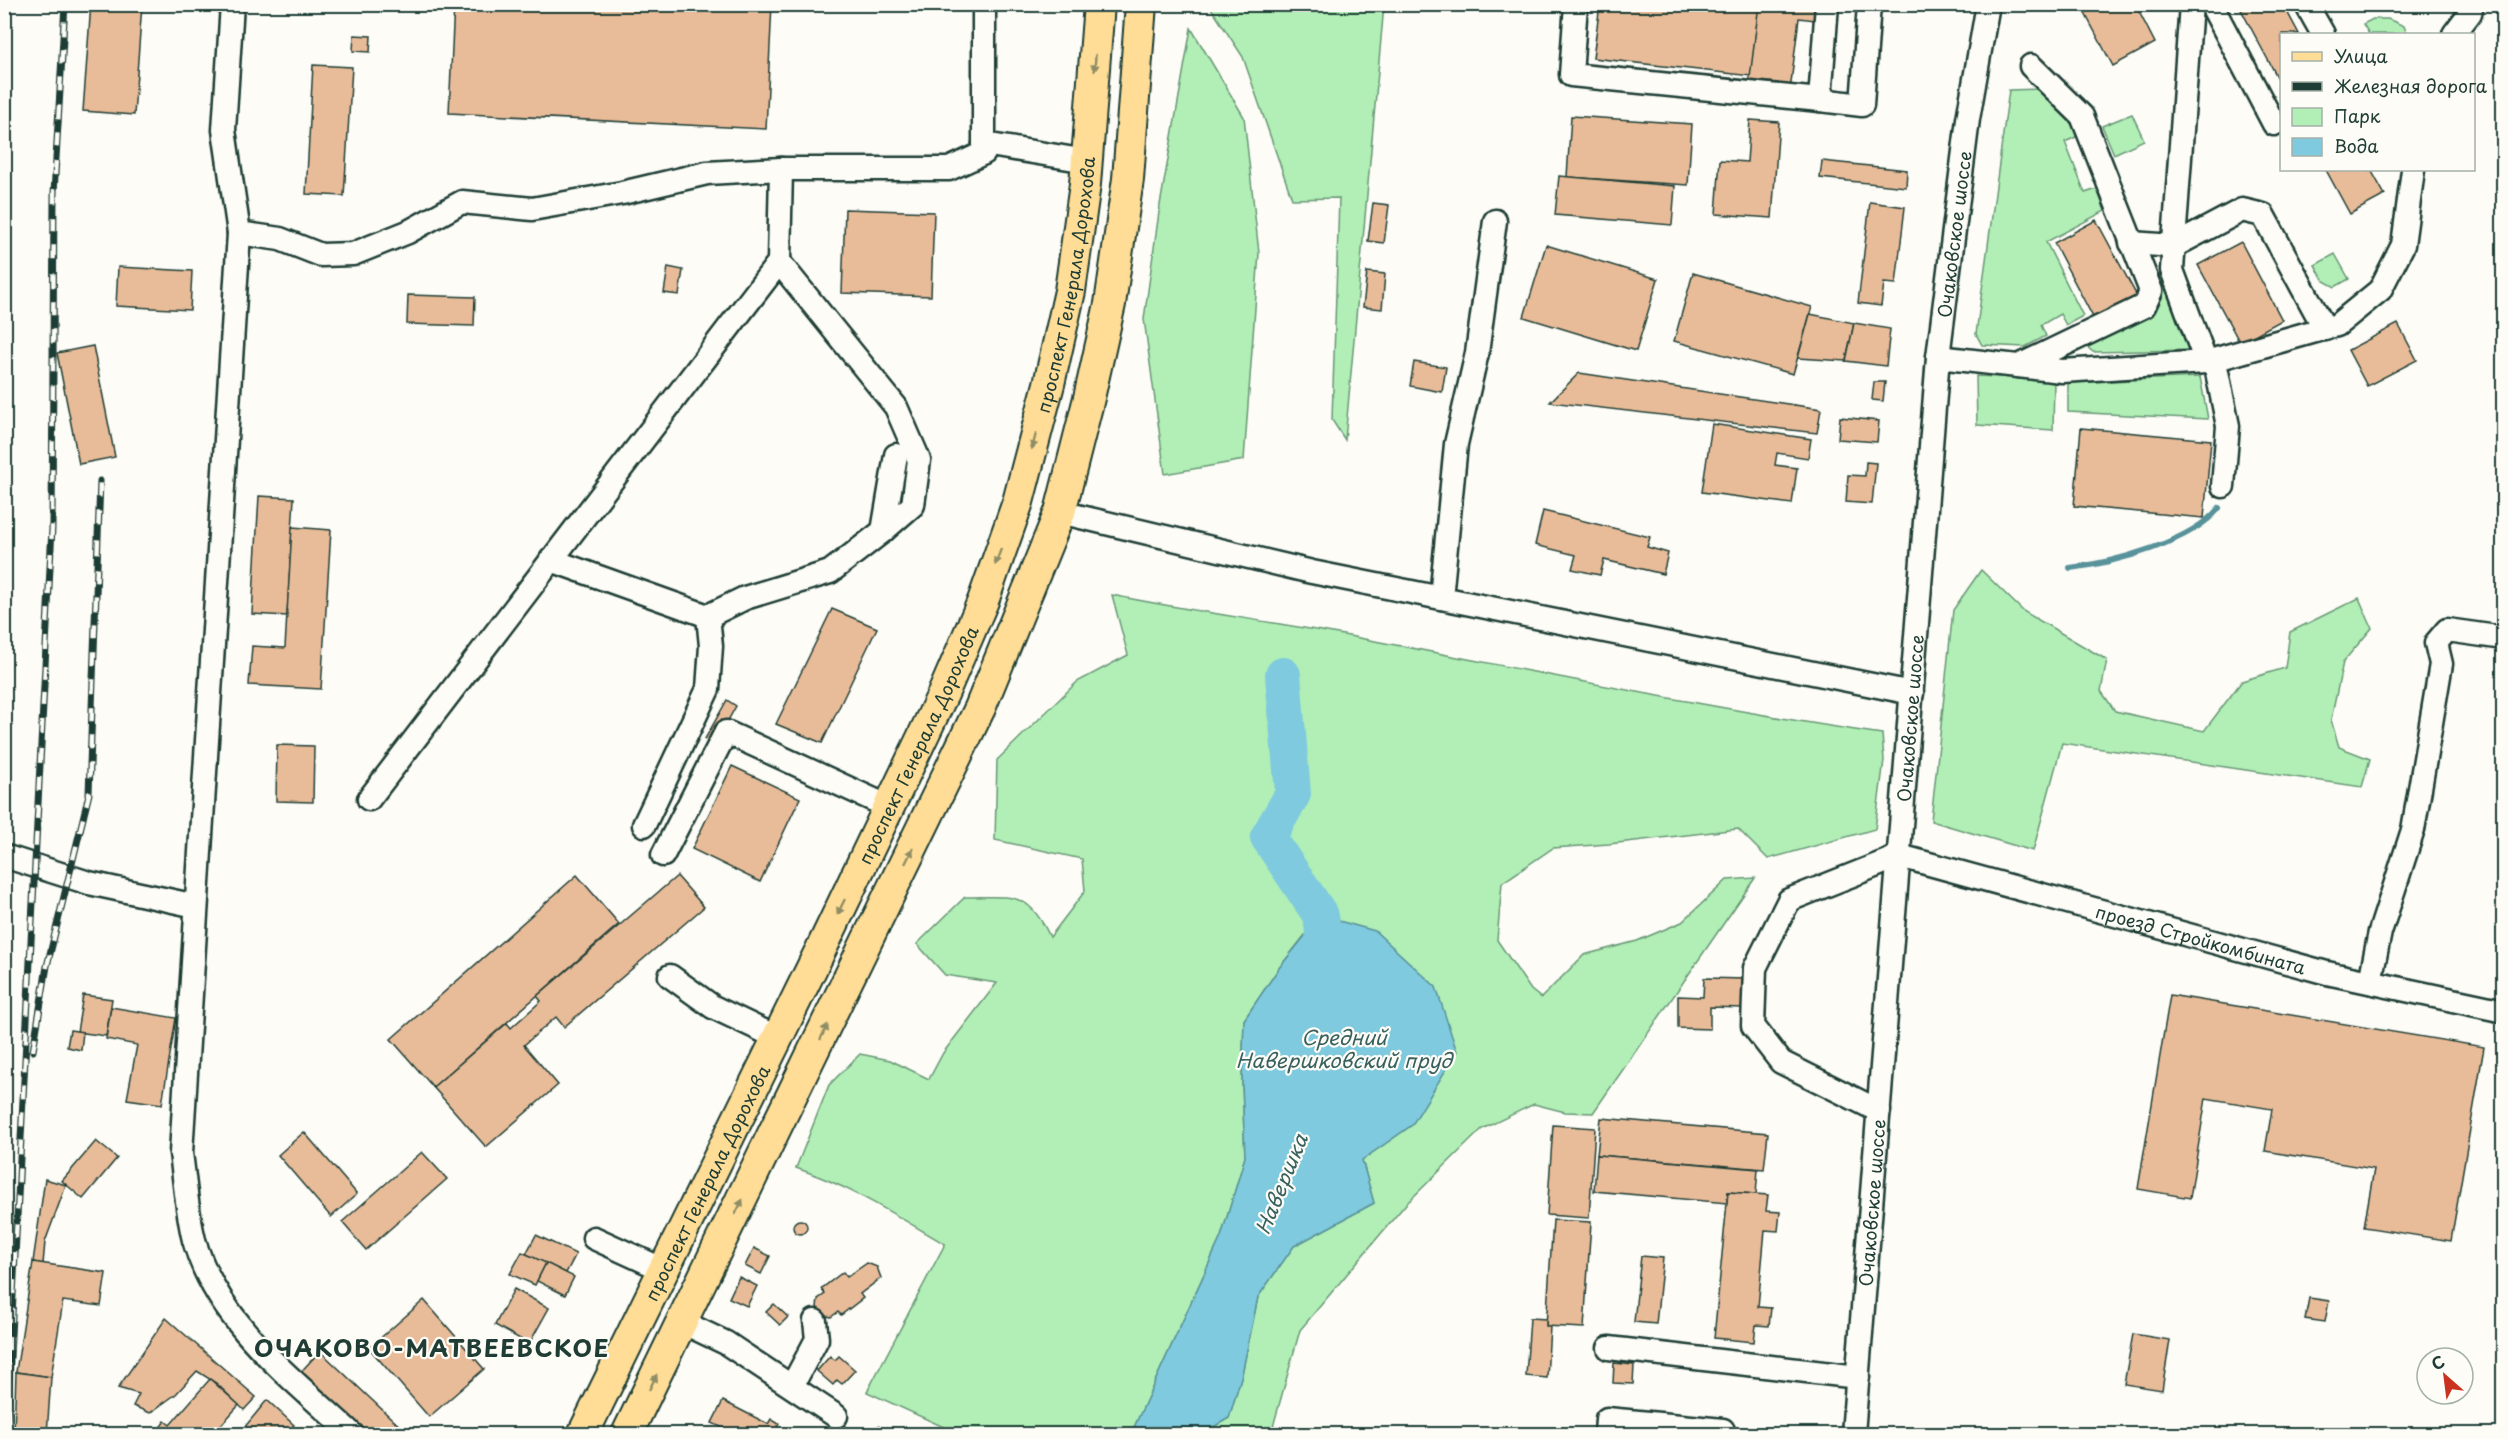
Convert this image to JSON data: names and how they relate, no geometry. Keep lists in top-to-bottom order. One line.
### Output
{"streets":{"main road":["проспект Генерала Дорохова"],"street":["Очаковское шоссе","проезд Стройкомбината"]},"crossings":[["Очаковское шоссе","проезд Стройкомбината"]],"districts":["ОЧАКОВО-МАТВЕЕВСКОЕ"],"water":["Средний Навершковский пруд","Навершка"],"legend":["Улица","Железная дорога","Парк","Вода"],"north":"top left"}
